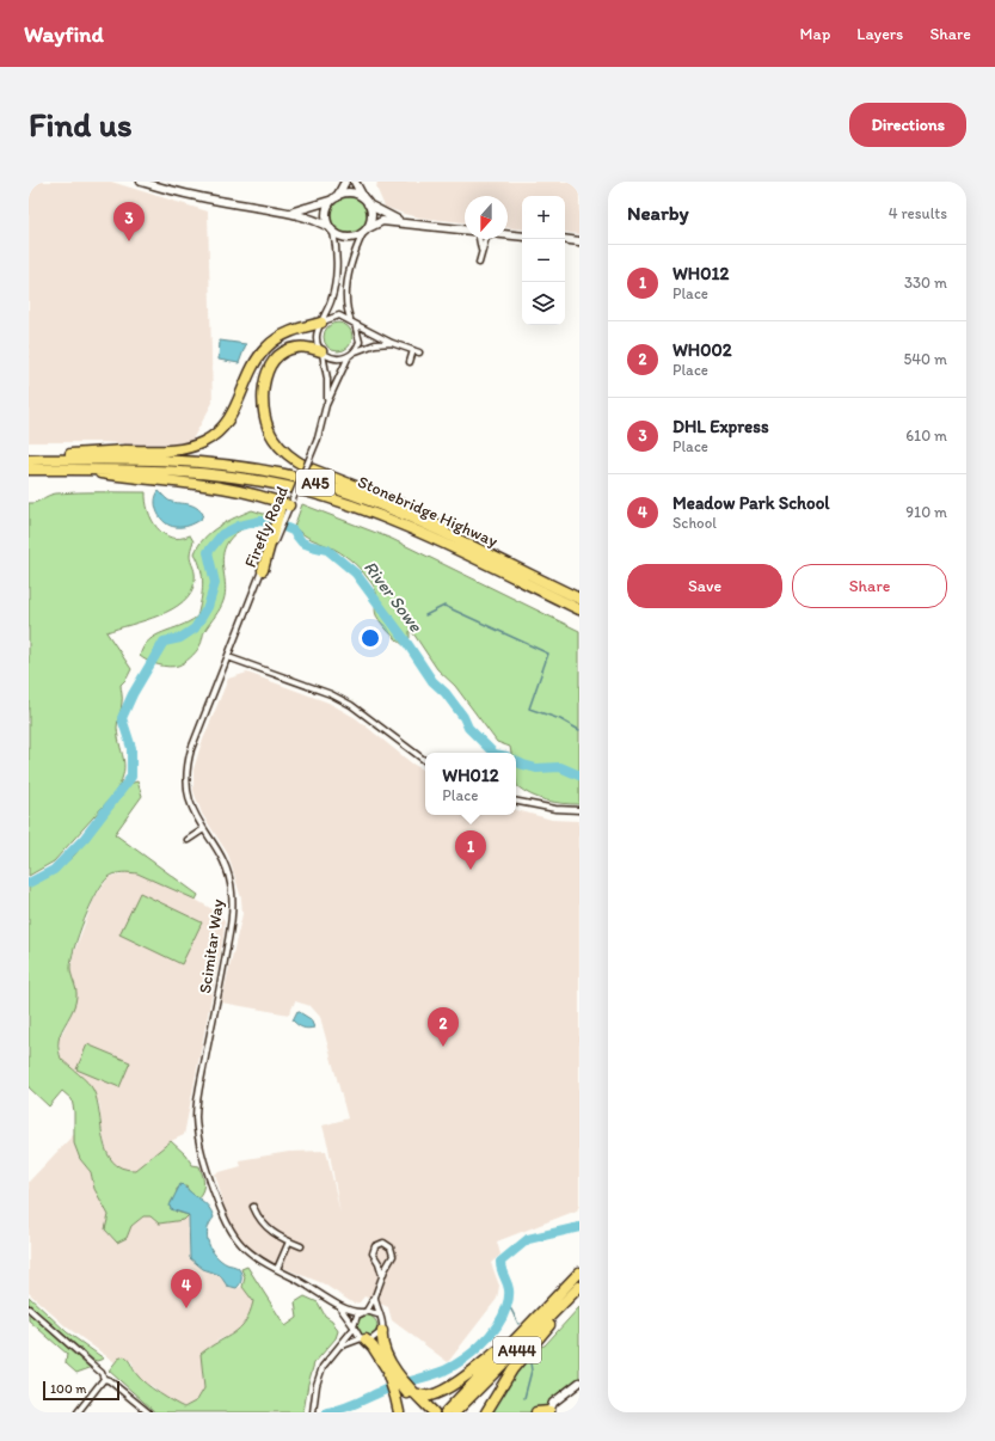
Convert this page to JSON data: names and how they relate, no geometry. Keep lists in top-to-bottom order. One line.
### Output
{"streets":{"highway":["A45","Stonebridge Highway","A444"],"street":["Firefly Road","Scimitar Way"]},"crossings":[["Firefly Road","Scimitar Way"]],"water":["River Sowe"],"scale_bar":"100 m","north":"bottom","page":{"header":"Wayfind","nav":["Map","Layers","Share"],"buttons":["Directions",["Save","Share"]],"title":"Find us","heading":["Nearby","4 results"],"map_buttons":["+","−"],"pins":["3","1","2","4"],"list":[{"mark":"1","name":"WH012","note":"Place","value":"330 m"},{"mark":"2","name":"WH002","note":"Place","value":"540 m"},{"mark":"3","name":"DHL Express","note":"Place","value":"610 m"},{"mark":"4","name":"Meadow Park School","note":"School","value":"910 m"}],"popup":["WH012","Place"],"scale":"100 m"}}
